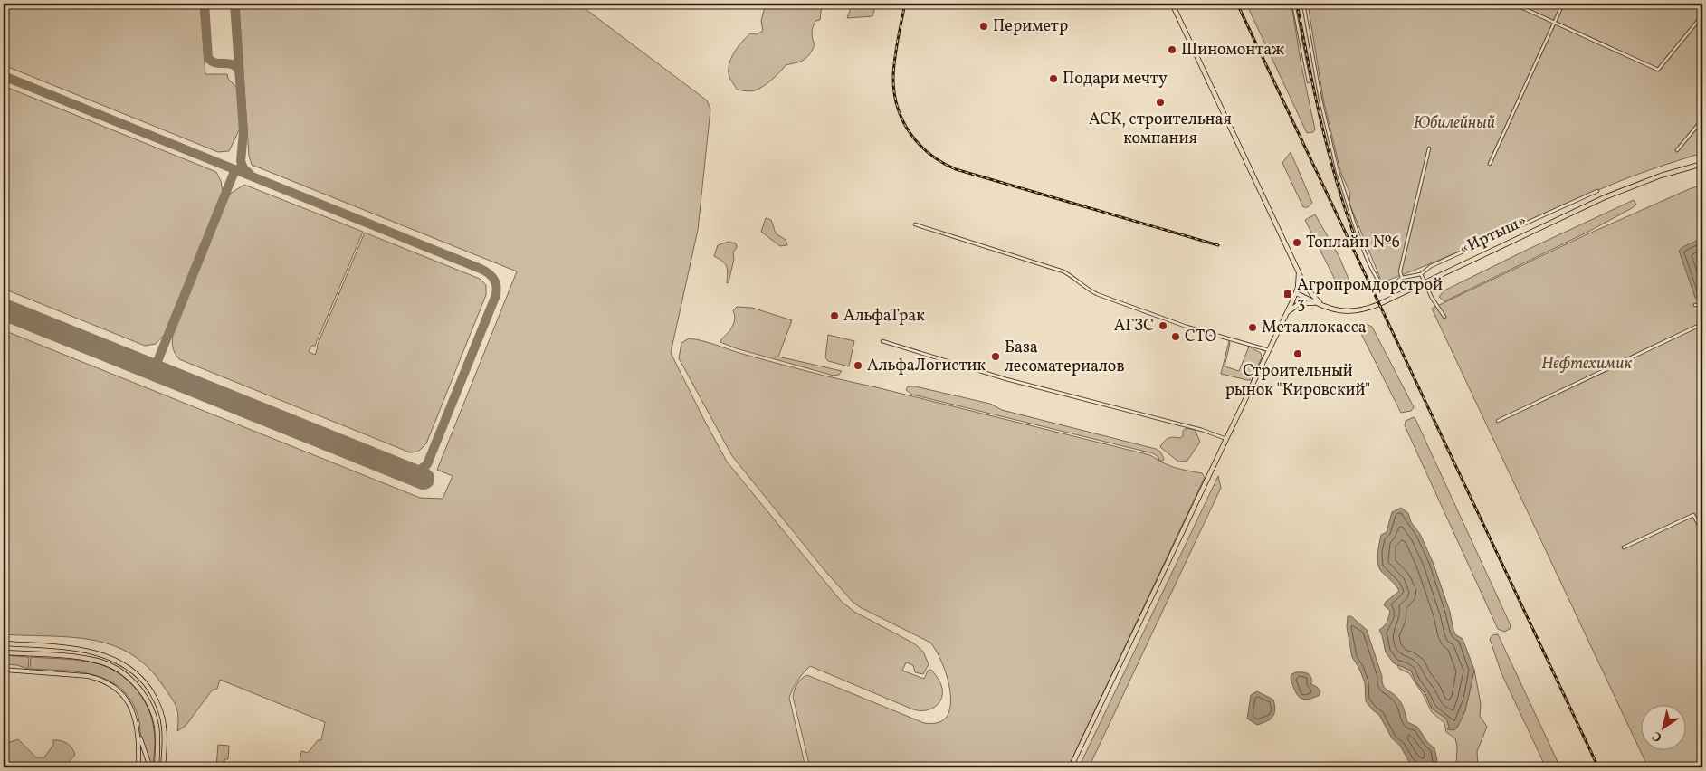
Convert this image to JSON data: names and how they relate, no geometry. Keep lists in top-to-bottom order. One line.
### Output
{"streets":{"main road":["«Иртыш»"]},"parks":["Юбилейный","Нефтехимик"],"places":{"other":["Периметр","Шиномонтаж","Подари мечту","АСК, строительная компания","Топлайн №6","АльфаТрак","АГЗС","Металлокасса","СТО","Строительный рынок \"Кировский\"","База лесоматериалов","АльфаЛогистик"],"transit":["Агропромдорстрой 3"]},"north":"bottom left"}
